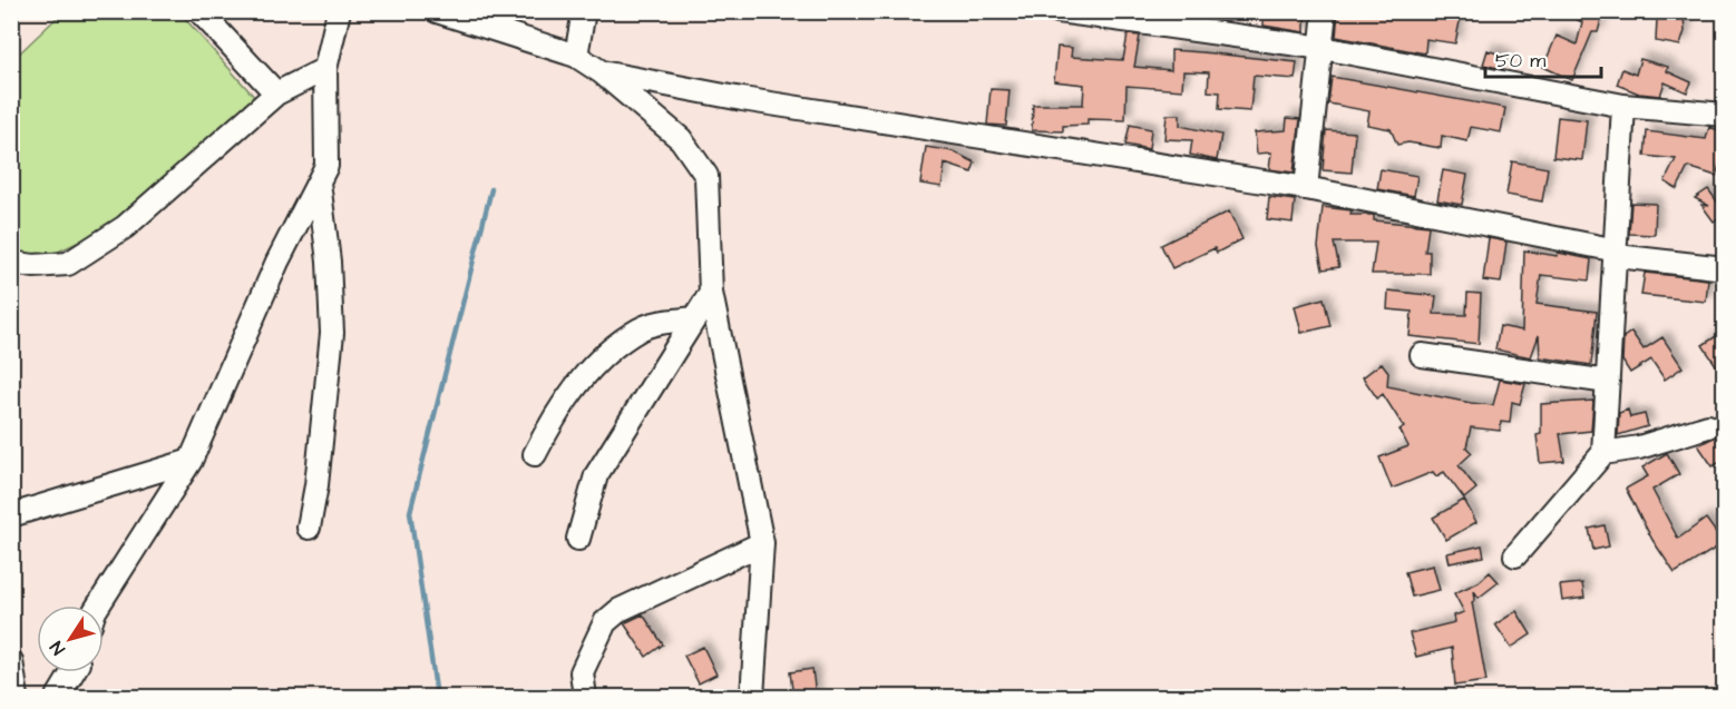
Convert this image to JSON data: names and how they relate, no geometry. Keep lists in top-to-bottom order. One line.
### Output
{"scale_bar":"50 m","north":"bottom left"}
